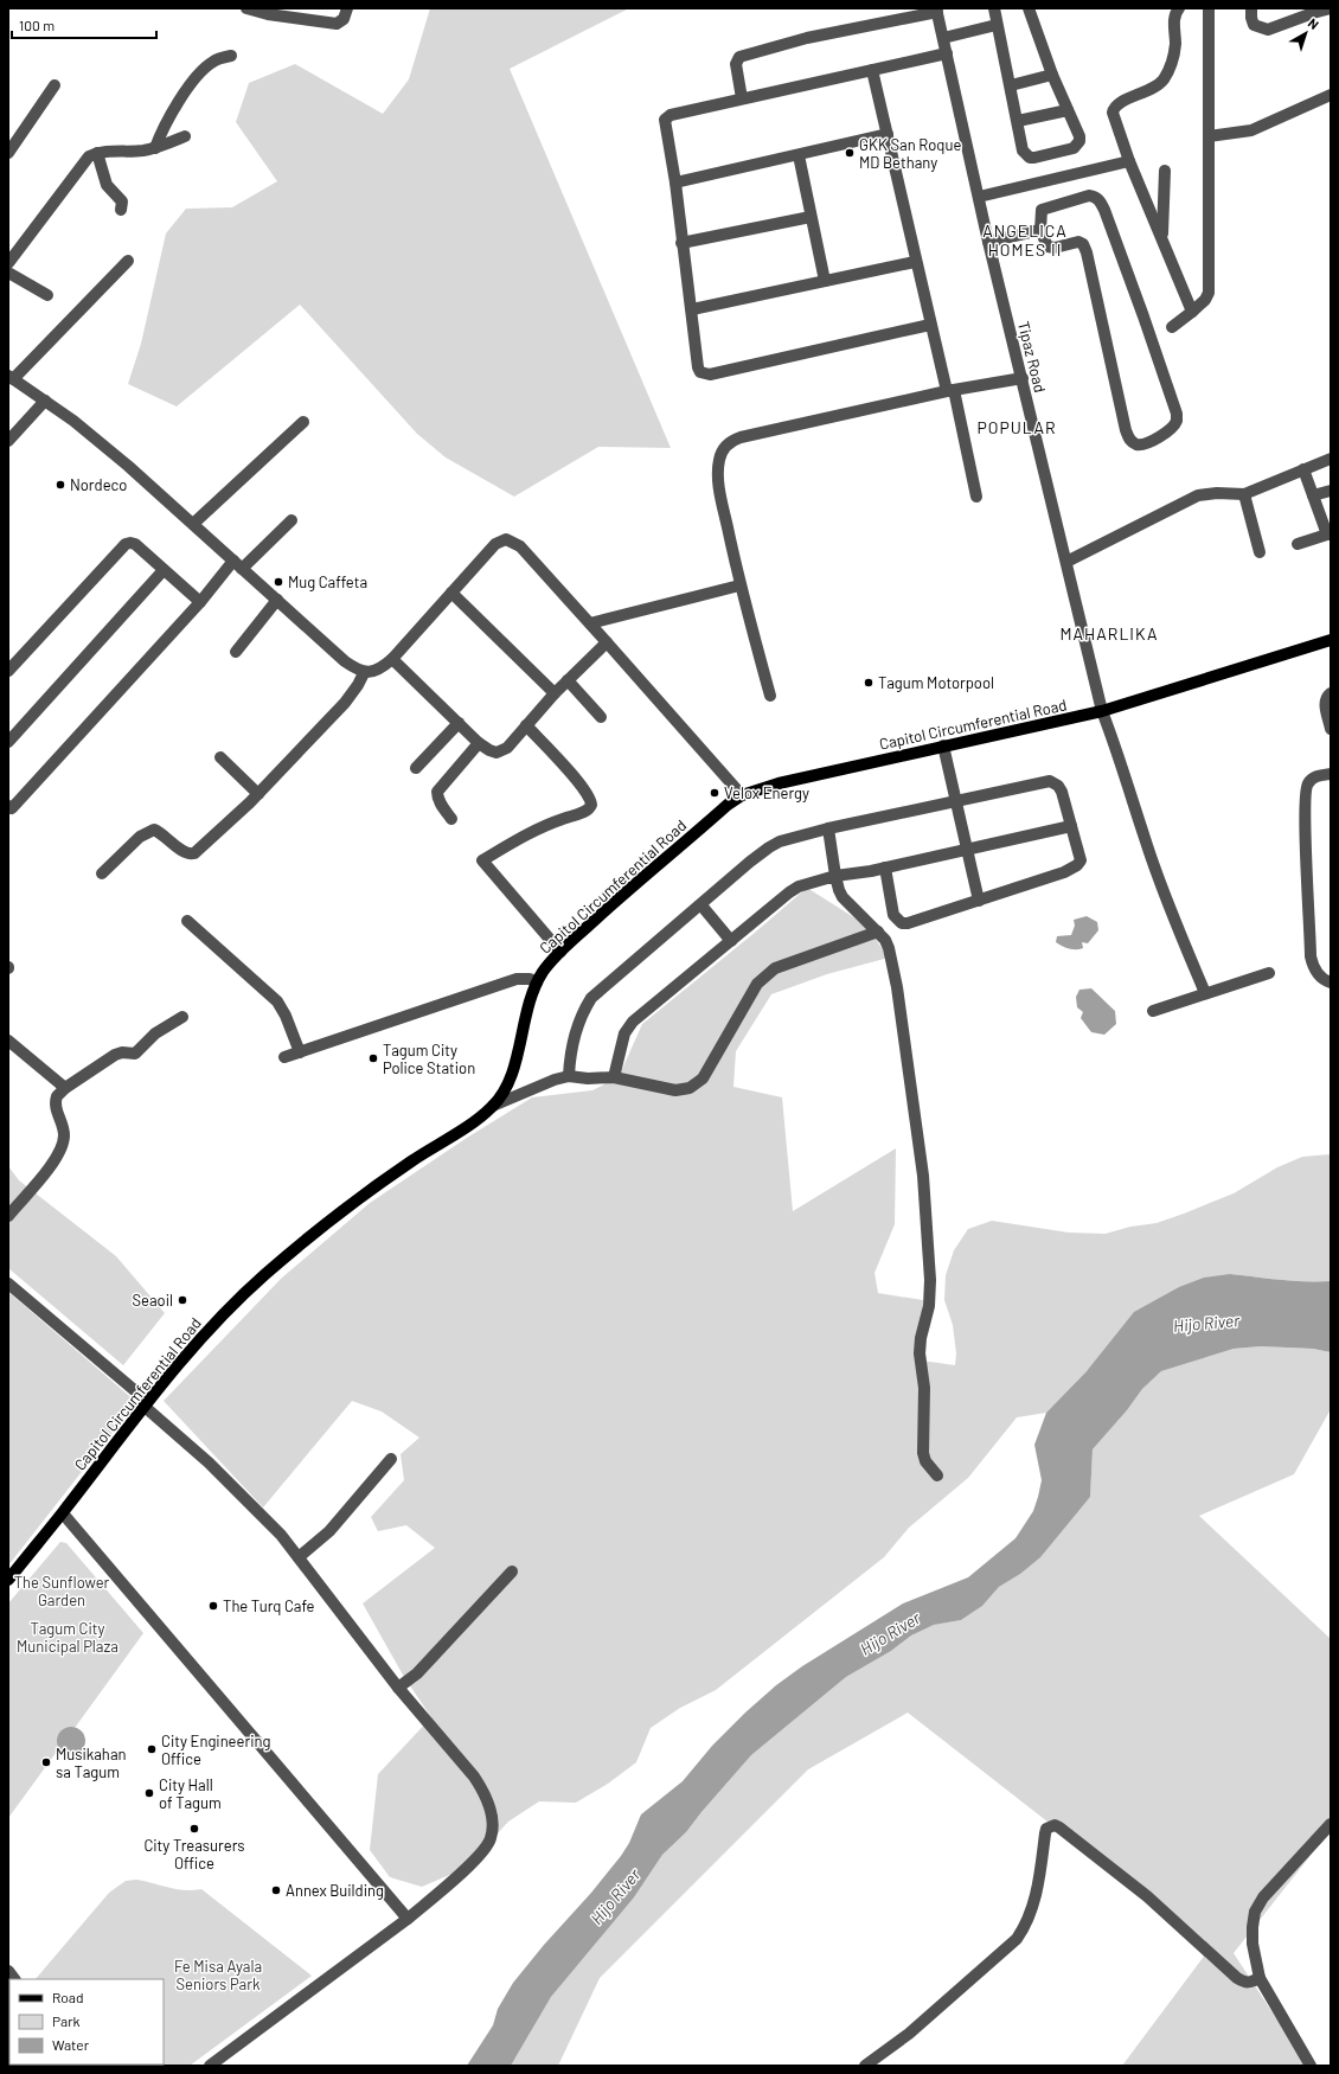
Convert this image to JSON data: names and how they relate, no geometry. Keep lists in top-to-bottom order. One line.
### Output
{"streets":{"main road":["Capitol Circumferential Road"],"street":["Tipaz Road"]},"crossings":[["Tipaz Road","Capitol Circumferential Road"]],"districts":["ANGELICA HOMES II","POPULAR","MAHARLIKA"],"water":["Hijo River"],"parks":["The Sunflower Garden","Tagum City Municipal Plaza","Fe Misa Ayala Seniors Park"],"places":["GKK San Roque MD Bethany","Nordeco","Mug Caffeta","Tagum Motorpool","Velox Energy","Tagum City Police Station","Seaoil","The Turq Cafe","City Engineering Office","Musikahan sa Tagum","City Hall of Tagum","City Treasurers Office","Annex Building"],"legend":["Road","Park","Water"],"scale_bar":"100 m","north":"top right"}
